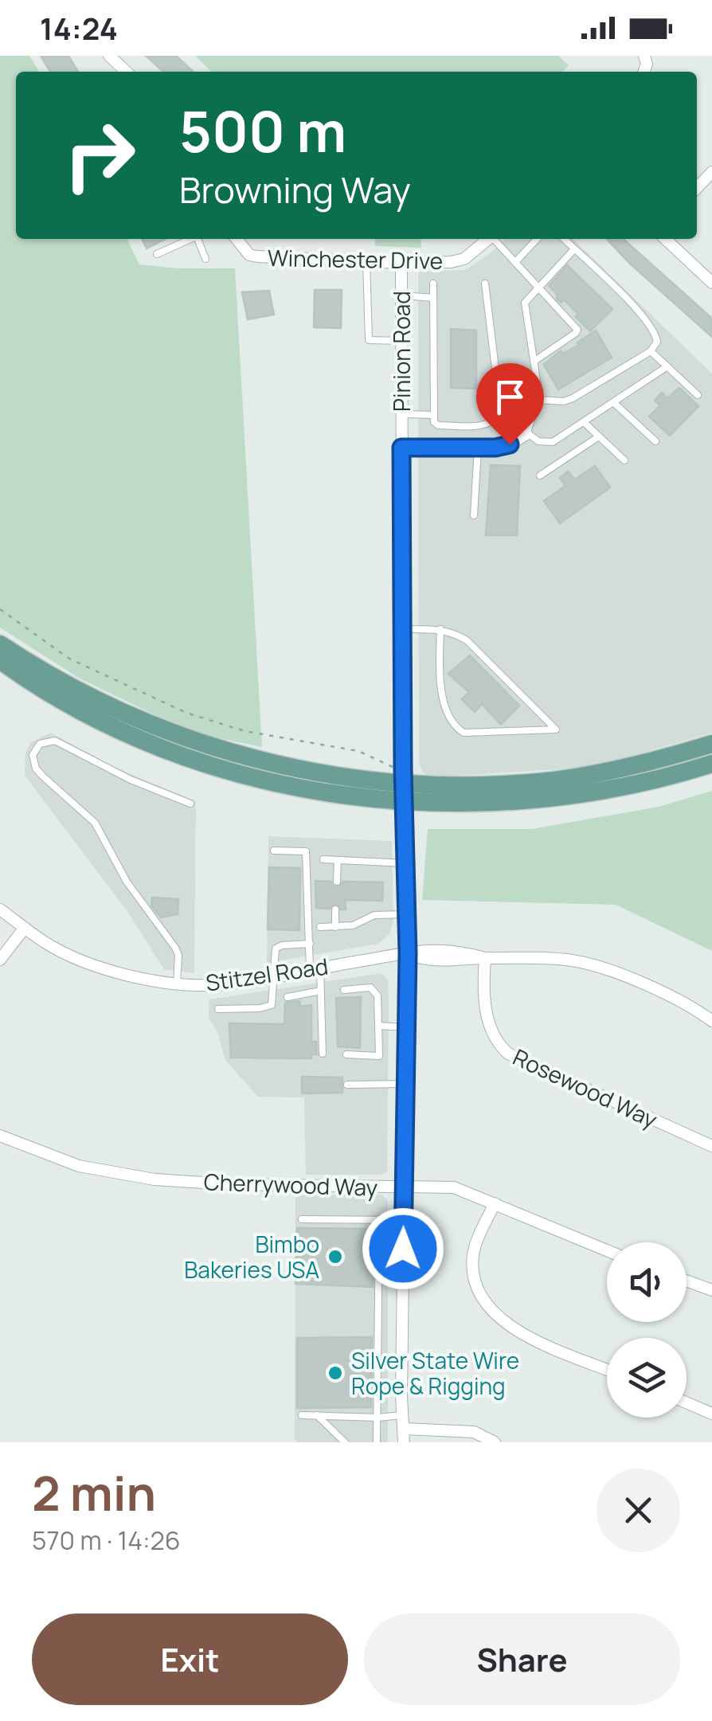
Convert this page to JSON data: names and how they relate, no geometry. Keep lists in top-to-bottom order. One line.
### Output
{"streets":{"street":["Winchester Drive","Pinion Road","Stitzel Road","Rosewood Way","Cherrywood Way"]},"crossings":[["Winchester Drive","Pinion Road"],["Pinion Road","Stitzel Road"],["Pinion Road","Cherrywood Way"],["Stitzel Road","Rosewood Way"]],"places":["Bimbo Bakeries USA","Silver State Wire Rope & Rigging"],"page":{"status":"14:24","turn":["500 m","Browning Way"],"heading":["2 min","570 m · 14:26"],"buttons":["Exit","Share"]}}
